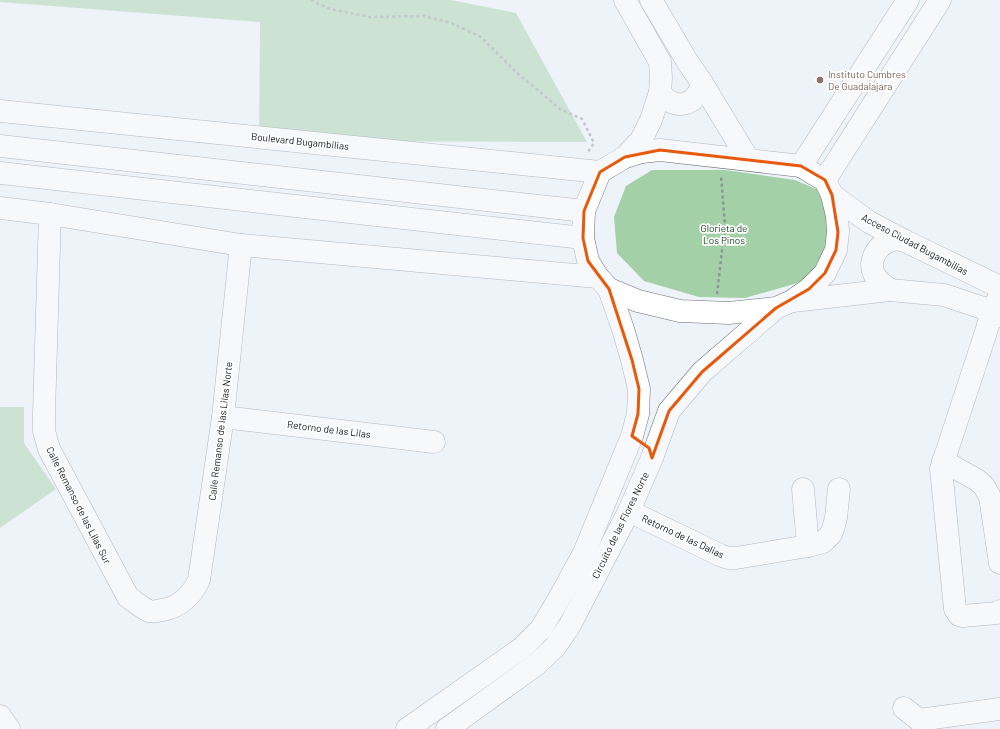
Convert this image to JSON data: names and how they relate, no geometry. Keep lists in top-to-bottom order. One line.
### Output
{"streets":{"street":["Boulevard Bugambilias","Acceso Ciudad Bugambilias","Retorno de las Lilas","Calle Remanso de las Lilas Norte","Calle Remanso de las Lilas Sur","Circuito de las Flores Norte","Retorno de las Dalias"]},"crossings":[["Acceso Ciudad Bugambilias","Circuito de las Flores Norte"],["Retorno de las Lilas","Calle Remanso de las Lilas Norte"],["Calle Remanso de las Lilas Norte","Calle Remanso de las Lilas Sur"],["Circuito de las Flores Norte","Retorno de las Dalias"]],"parks":["Glorieta de Los Pinos"],"places":["Instituto Cumbres De Guadalajara"]}
